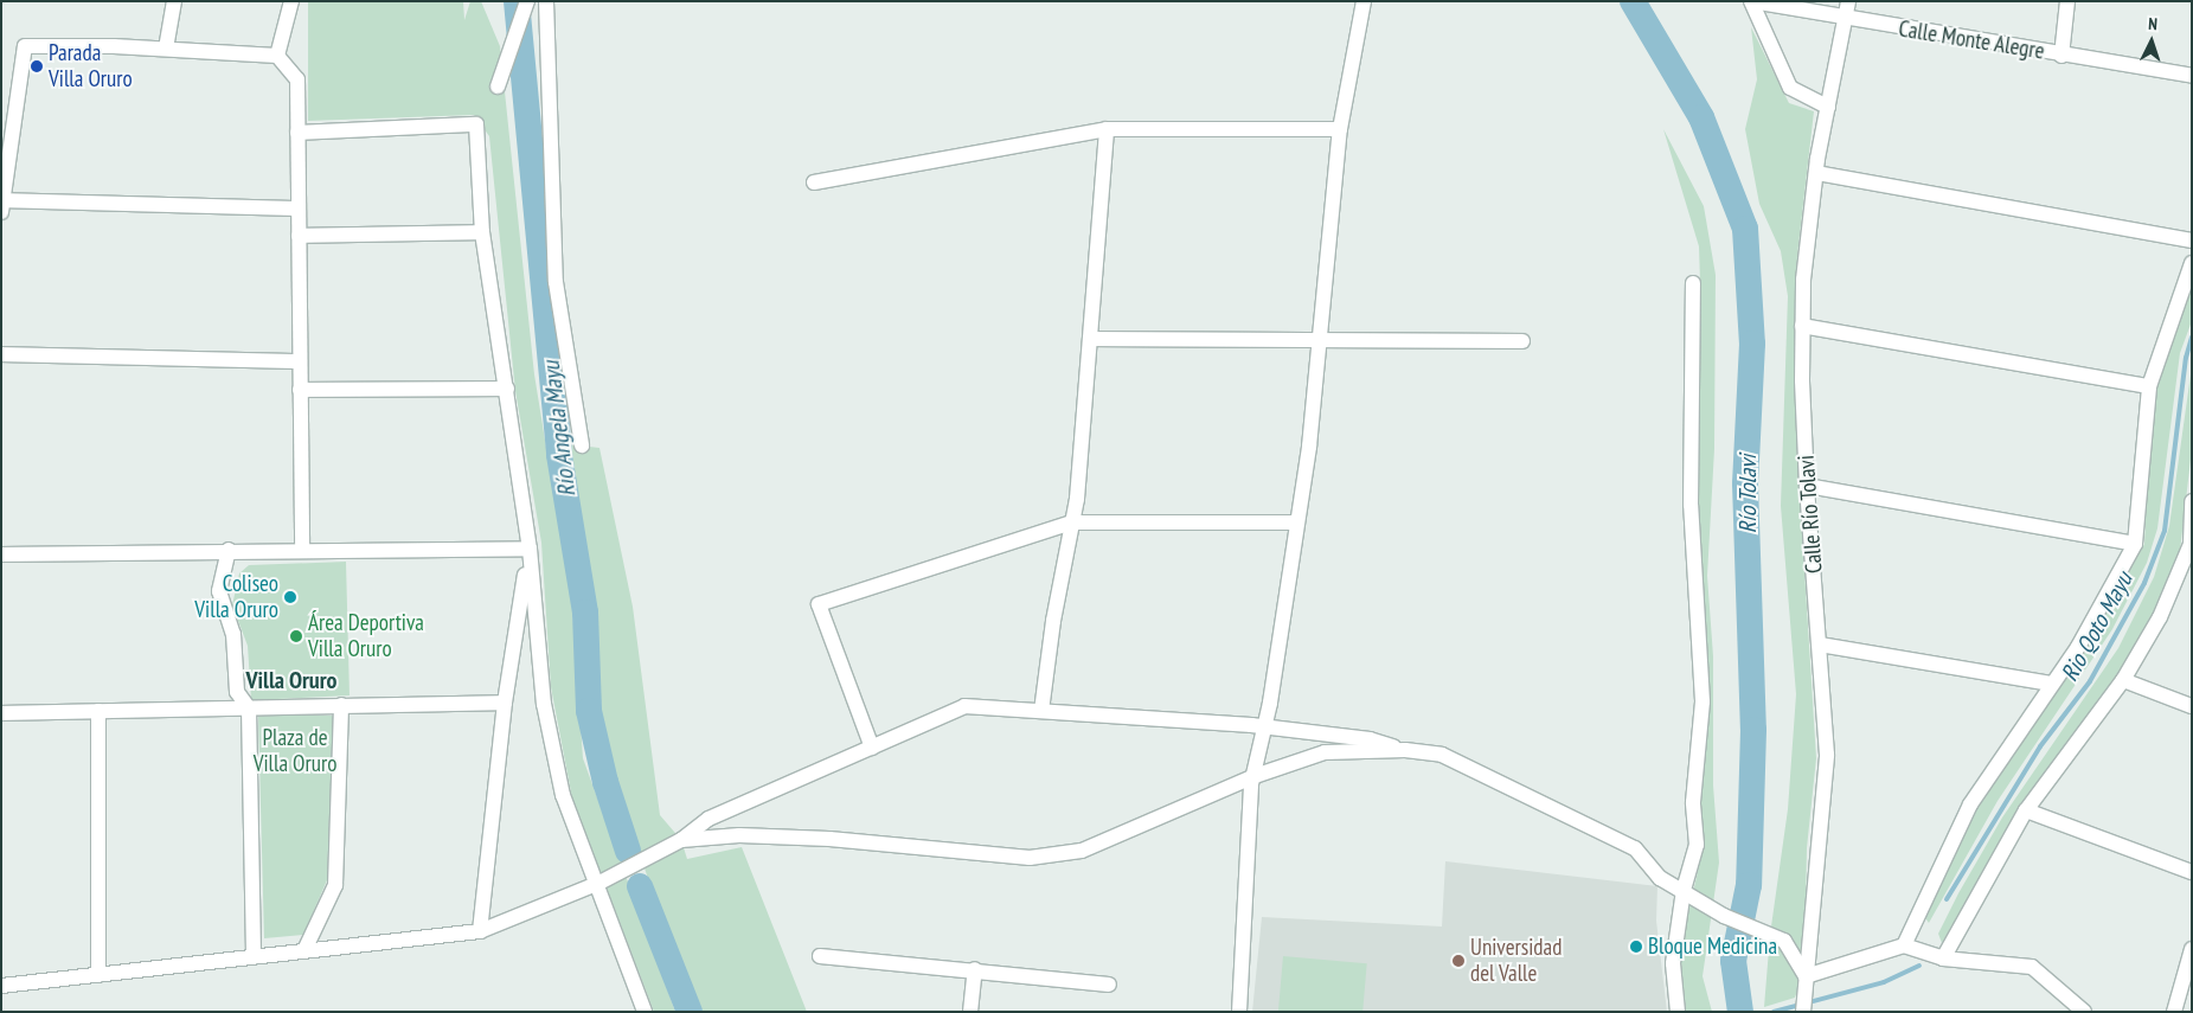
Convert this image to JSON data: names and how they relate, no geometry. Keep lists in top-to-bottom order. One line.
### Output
{"streets":{"street":["Calle Monte Alegre","Calle Río Tolavi"]},"crossings":[["Calle Monte Alegre","Calle Río Tolavi"]],"districts":["Villa Oruro"],"water":["Río Angela Mayu","Río Tolavi","Rio Qoto Mayu"],"parks":["Plaza de Villa Oruro"],"places":["Parada Villa Oruro","Coliseo Villa Oruro","Área Deportiva Villa Oruro","Bloque Medicina","Universidad del Valle"],"north":"top"}
